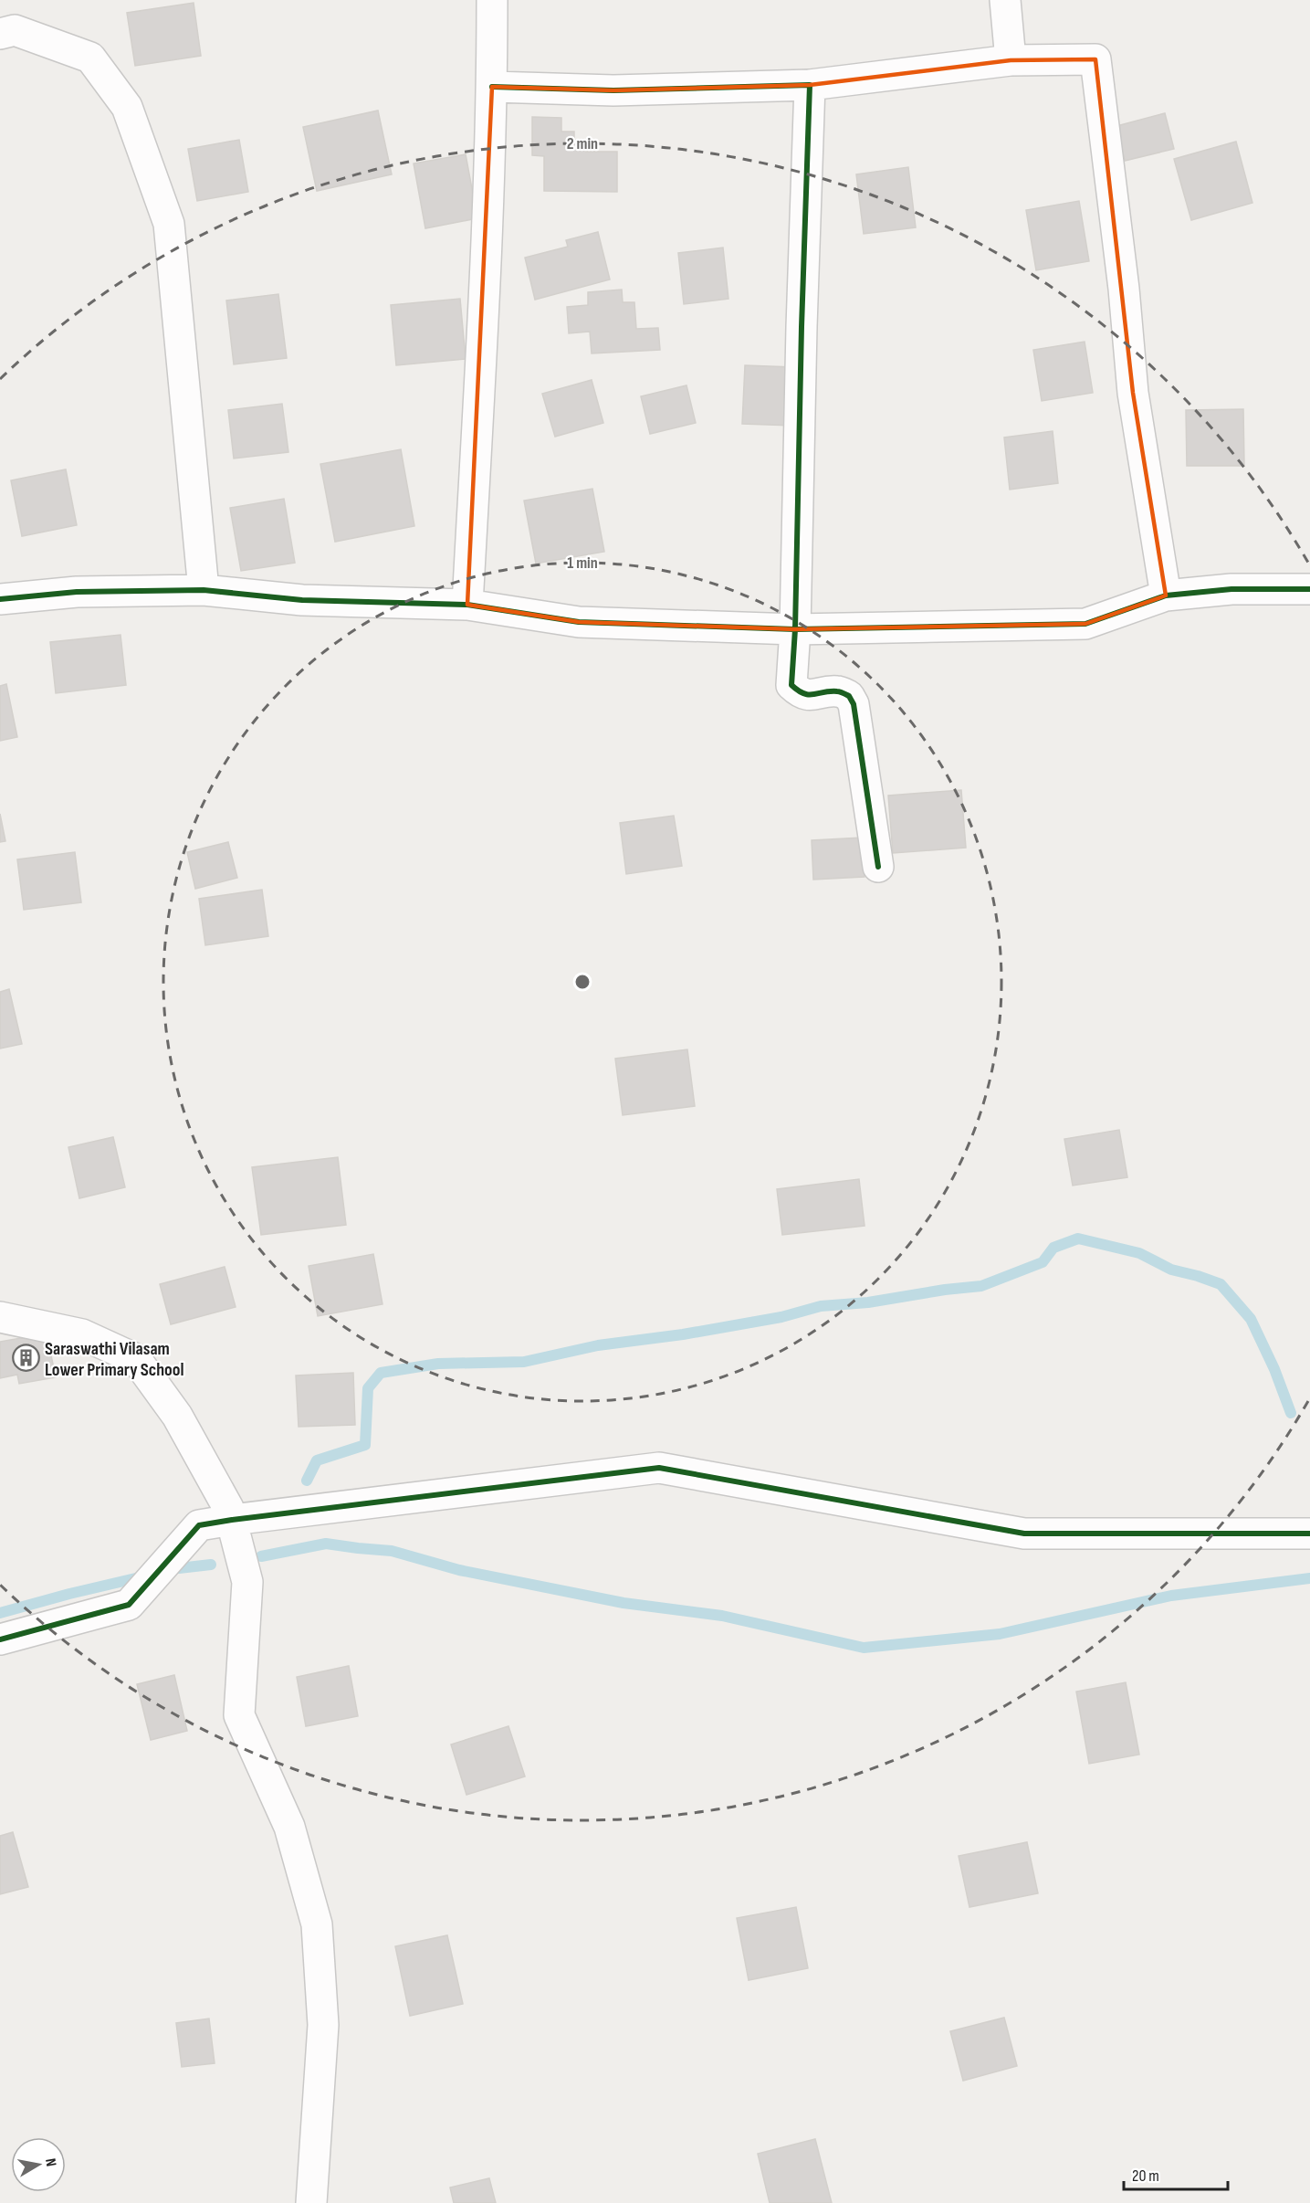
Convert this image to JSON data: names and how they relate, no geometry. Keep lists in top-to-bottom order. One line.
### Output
{"places":{"building":["Saraswathi Vilasam Lower Primary School"]},"scale_bar":"20 m","north":"right","rings":["2 min","1 min"]}
